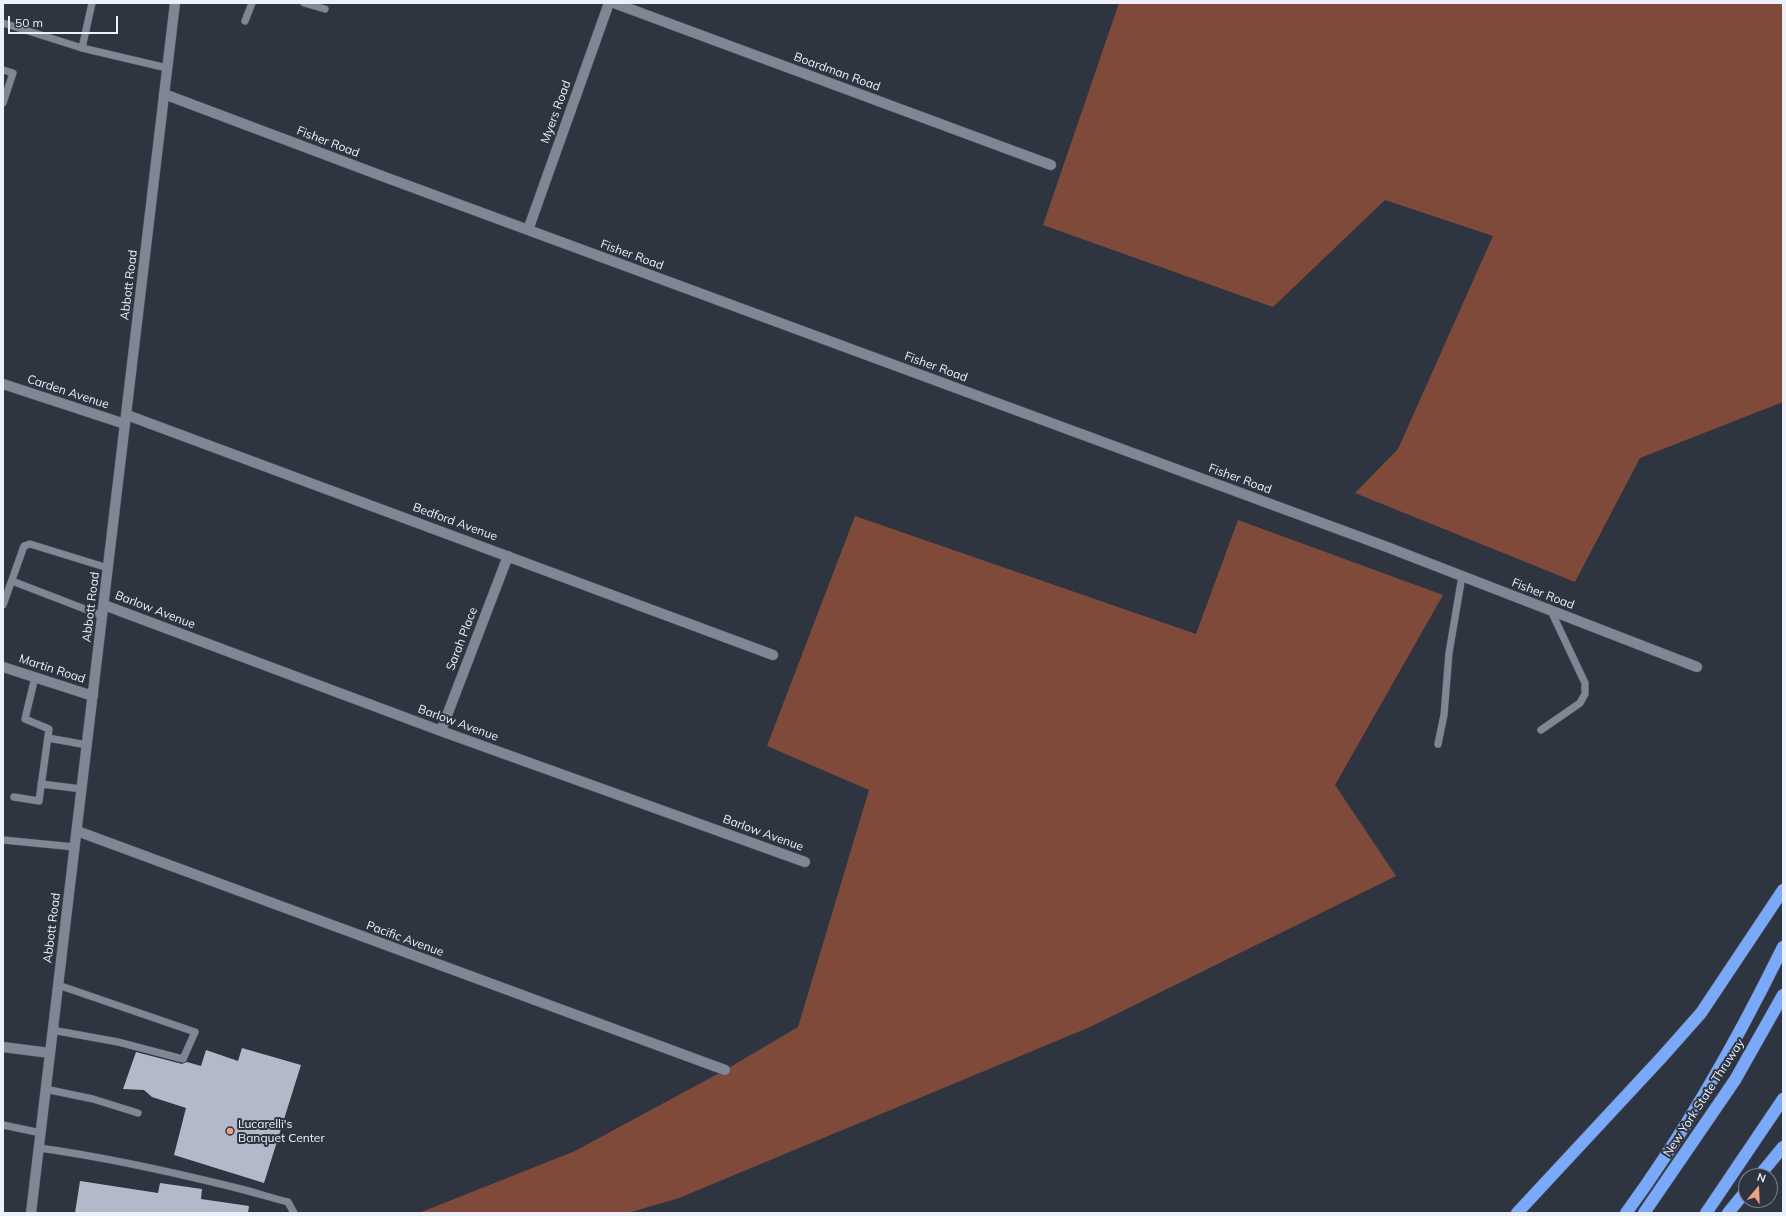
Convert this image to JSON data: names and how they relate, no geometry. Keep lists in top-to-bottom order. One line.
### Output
{"streets":{"highway":["New York State Thruway"],"street":["Boardman Road","Myers Road","Fisher Road","Abbott Road","Carden Avenue","Bedford Avenue","Barlow Avenue","Sarah Place","Martin Road","Pacific Avenue"]},"crossings":[["Myers Road","Fisher Road"],["Fisher Road","Abbott Road"],["Abbott Road","Carden Avenue"],["Abbott Road","Bedford Avenue"],["Abbott Road","Barlow Avenue"],["Abbott Road","Martin Road"],["Abbott Road","Pacific Avenue"],["Carden Avenue","Bedford Avenue"],["Bedford Avenue","Sarah Place"],["Barlow Avenue","Sarah Place"]],"places":["Lucarelli's Banquet Center"],"scale_bar":"50 m","north":"top"}
